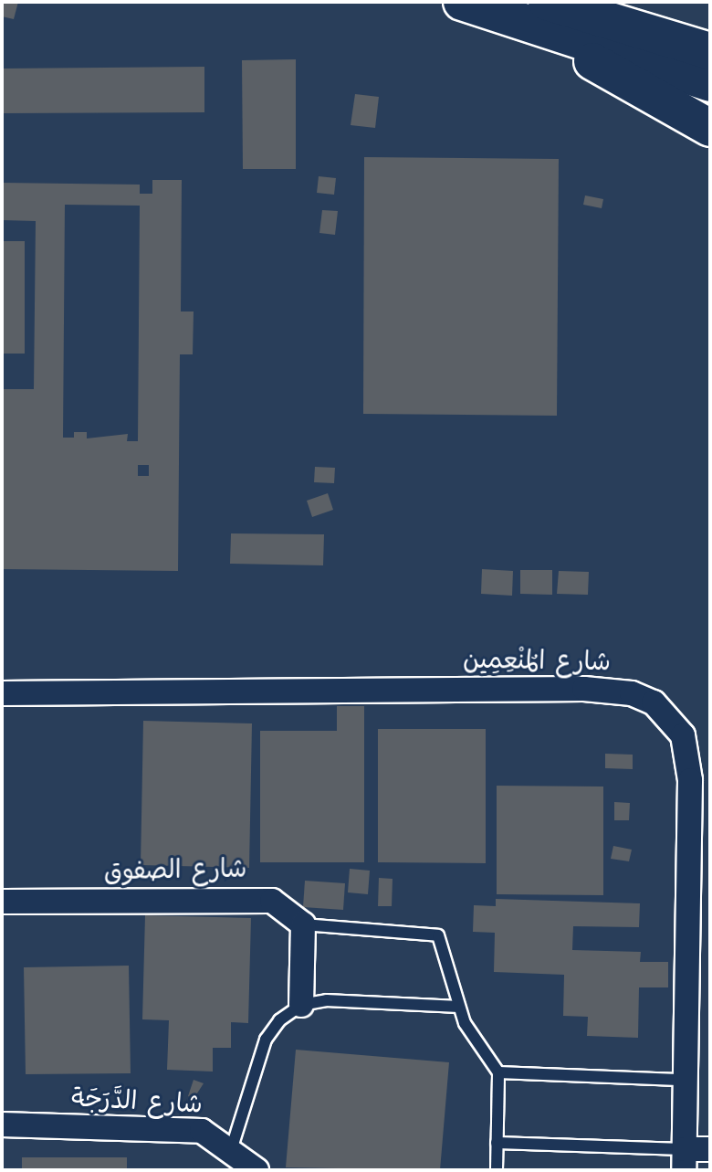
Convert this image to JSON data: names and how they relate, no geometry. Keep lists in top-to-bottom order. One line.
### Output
{"streets":{"street":["شارع المُنْعِمِين","شارع الصفوق","شارع الدَّرَجَة"]}}
